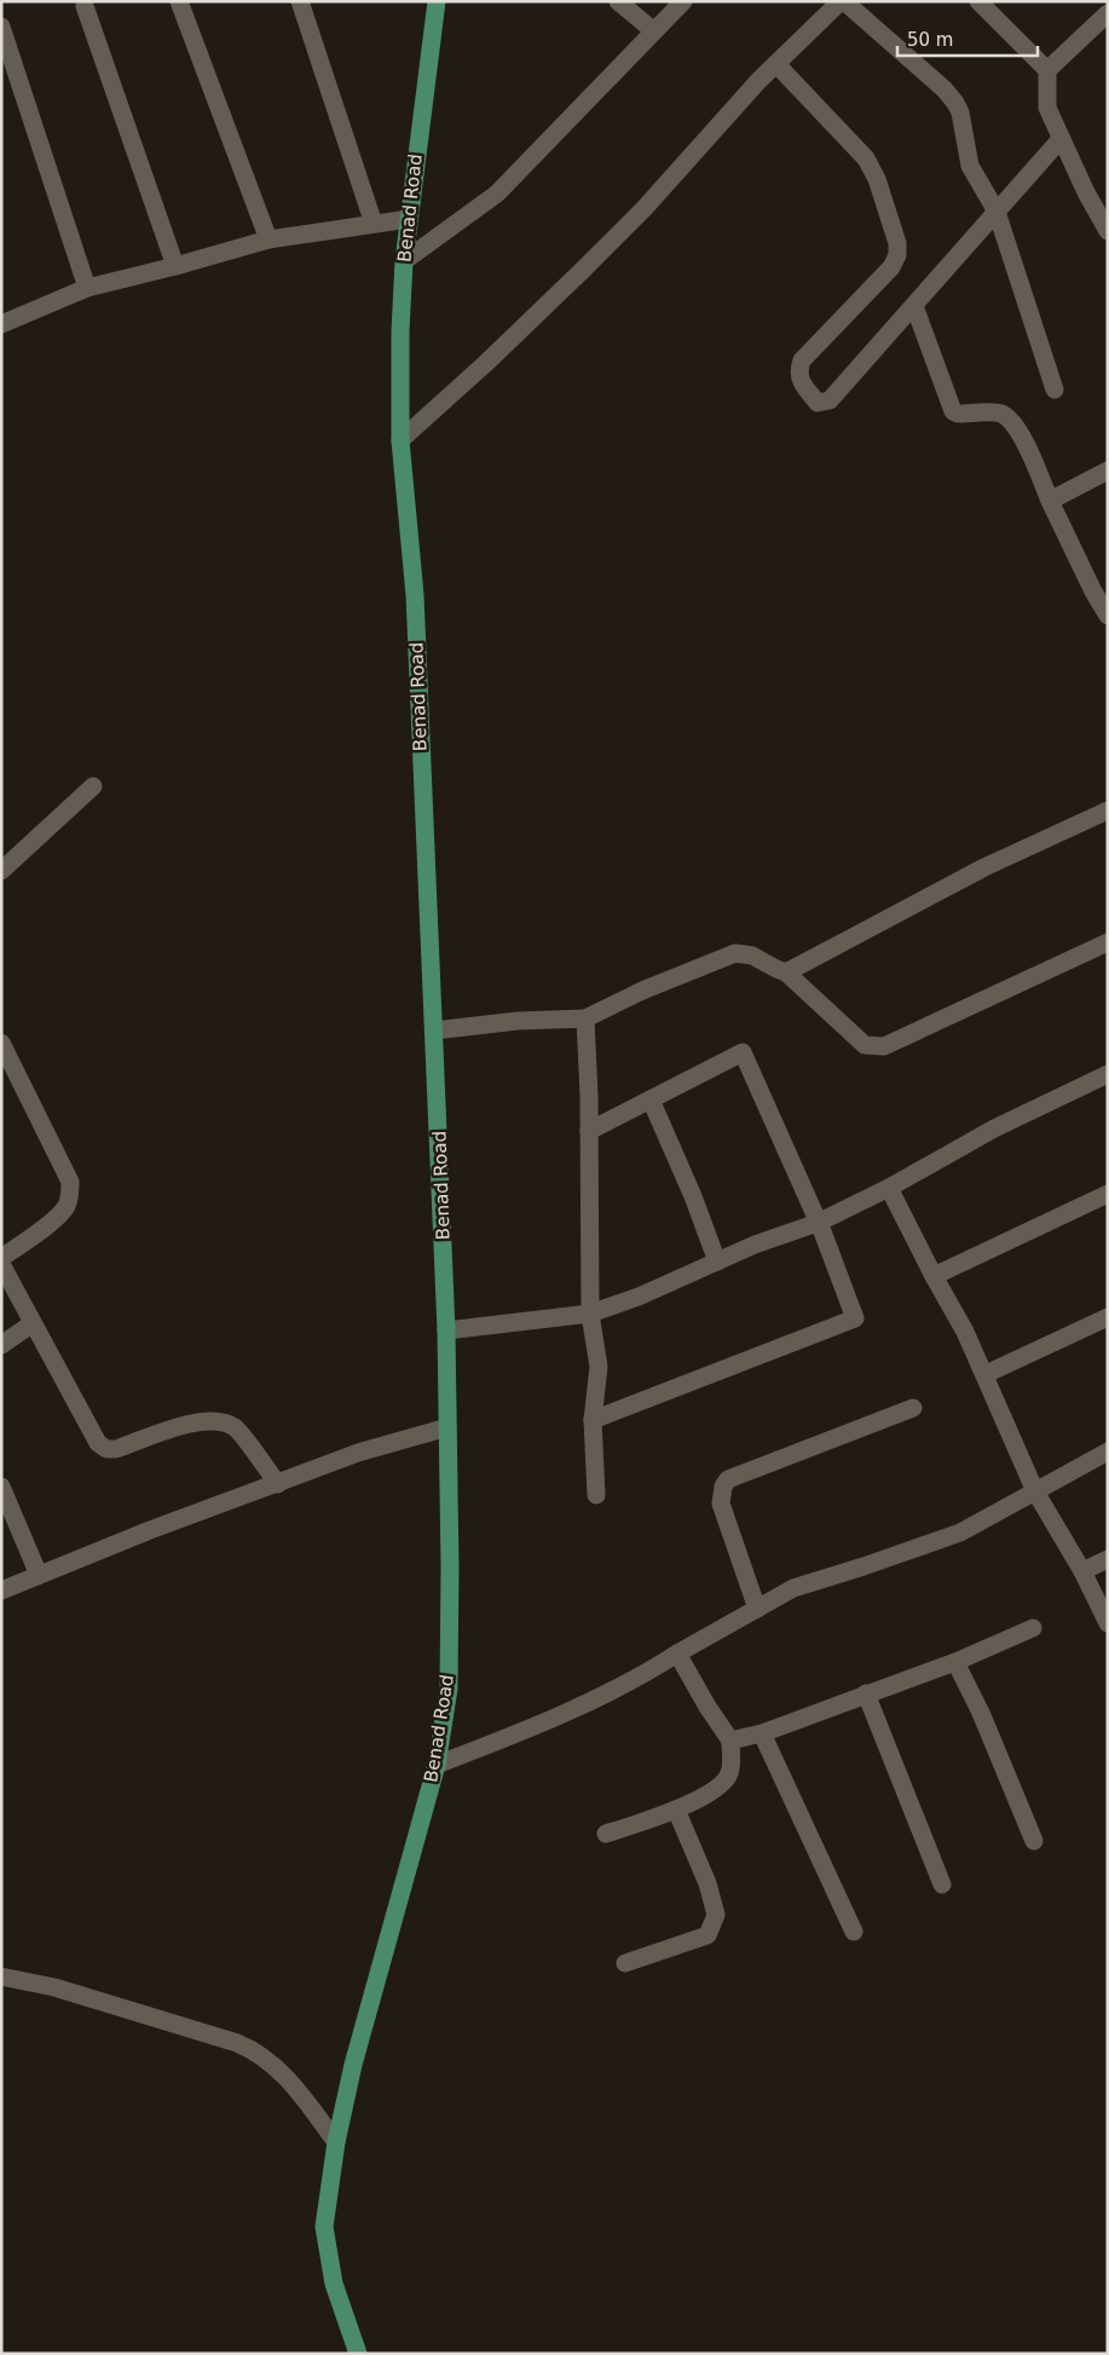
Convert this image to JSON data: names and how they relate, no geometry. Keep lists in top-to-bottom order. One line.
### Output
{"streets":{"main road":["Benad Road"]},"scale_bar":"50 m"}
